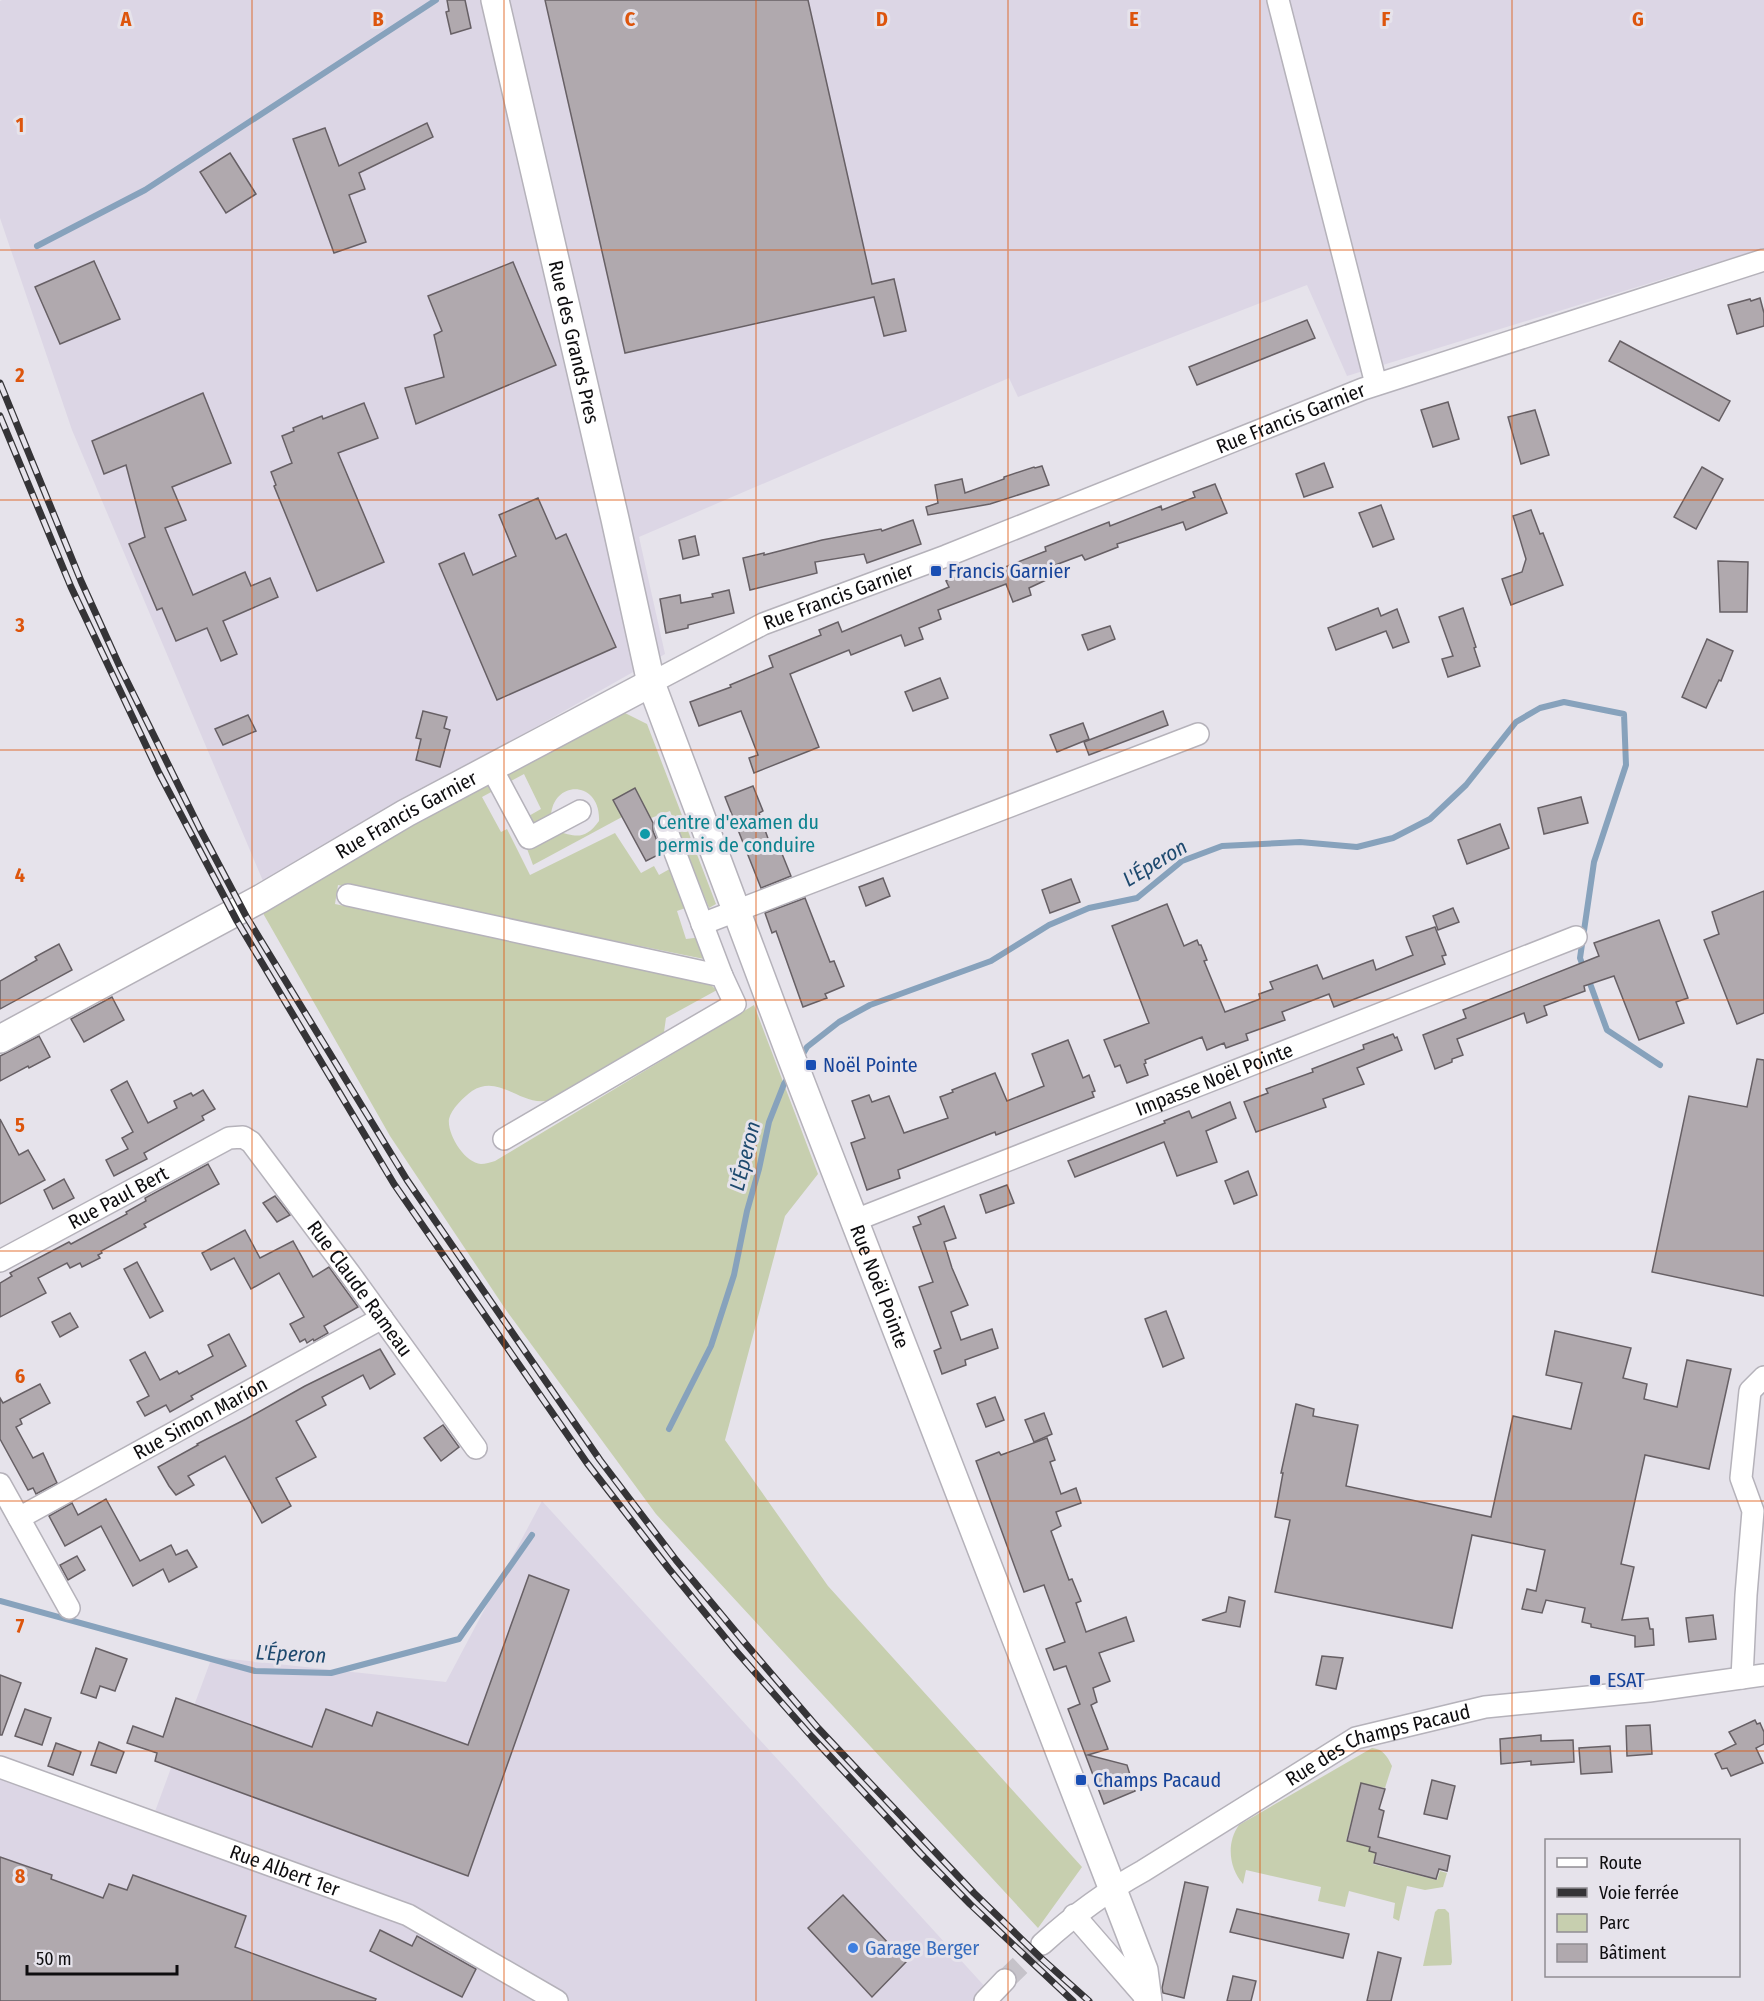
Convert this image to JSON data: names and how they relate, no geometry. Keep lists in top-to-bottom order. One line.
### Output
{"streets":{"street":["Rue des Grands Pres","Rue Francis Garnier","Impasse Noël Pointe","Rue Paul Bert","Rue Noël Pointe","Rue Claude Rameau","Rue Simon Marion","Rue des Champs Pacaud","Rue Albert 1er"]},"crossings":[["Rue des Grands Pres","Rue Francis Garnier"],["Rue des Grands Pres","Rue Noël Pointe"],["Rue Francis Garnier","Rue Noël Pointe"],["Impasse Noël Pointe","Rue Noël Pointe"],["Rue Paul Bert","Rue Claude Rameau"],["Rue Noël Pointe","Rue des Champs Pacaud"],["Rue Claude Rameau","Rue Simon Marion"]],"water":["L'Éperon"],"places":{"transit":["Francis Garnier","Noël Pointe","ESAT","Champs Pacaud"],"other":["Centre d'examen du permis de conduire","Garage Berger"]},"legend":["Route","Voie ferrée","Parc","Bâtiment"],"scale_bar":"50 m","grid":{"columns":["A","B","C","D","E","F","G"],"rows":["1","2","3","4","5","6","7","8"]}}
